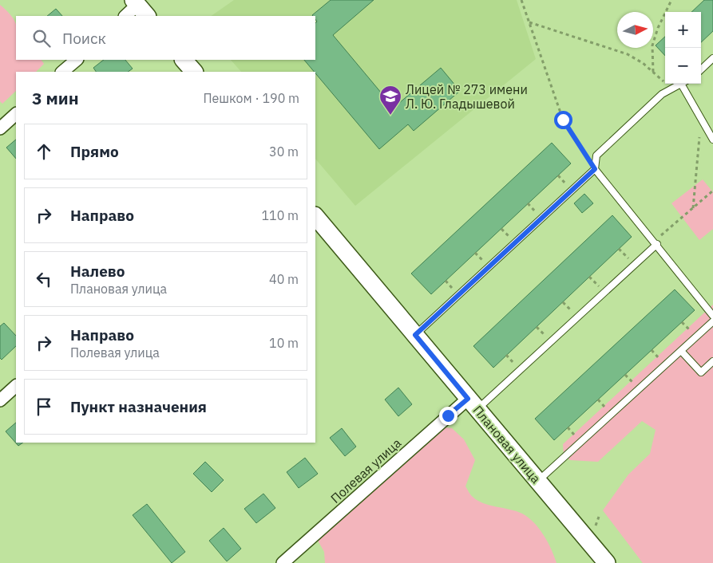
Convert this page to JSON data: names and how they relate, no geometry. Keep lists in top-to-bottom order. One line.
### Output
{"streets":{"street":["Плановая улица","Полевая улица"]},"crossings":[["Плановая улица","Полевая улица"]],"places":{"school or university":["Лицей № 273 имени Л. Ю. Гладышевой"]},"north":"right","page":{"map_buttons":["+","−"],"search":"Поиск","heading":["3 мин","Пешком · 190 m"],"list":[["Прямо","30 m"],["Направо","110 m"],["Налево","Плановая улица","40 m"],["Направо","Полевая улица","10 m"],"Пункт назначения"]}}
